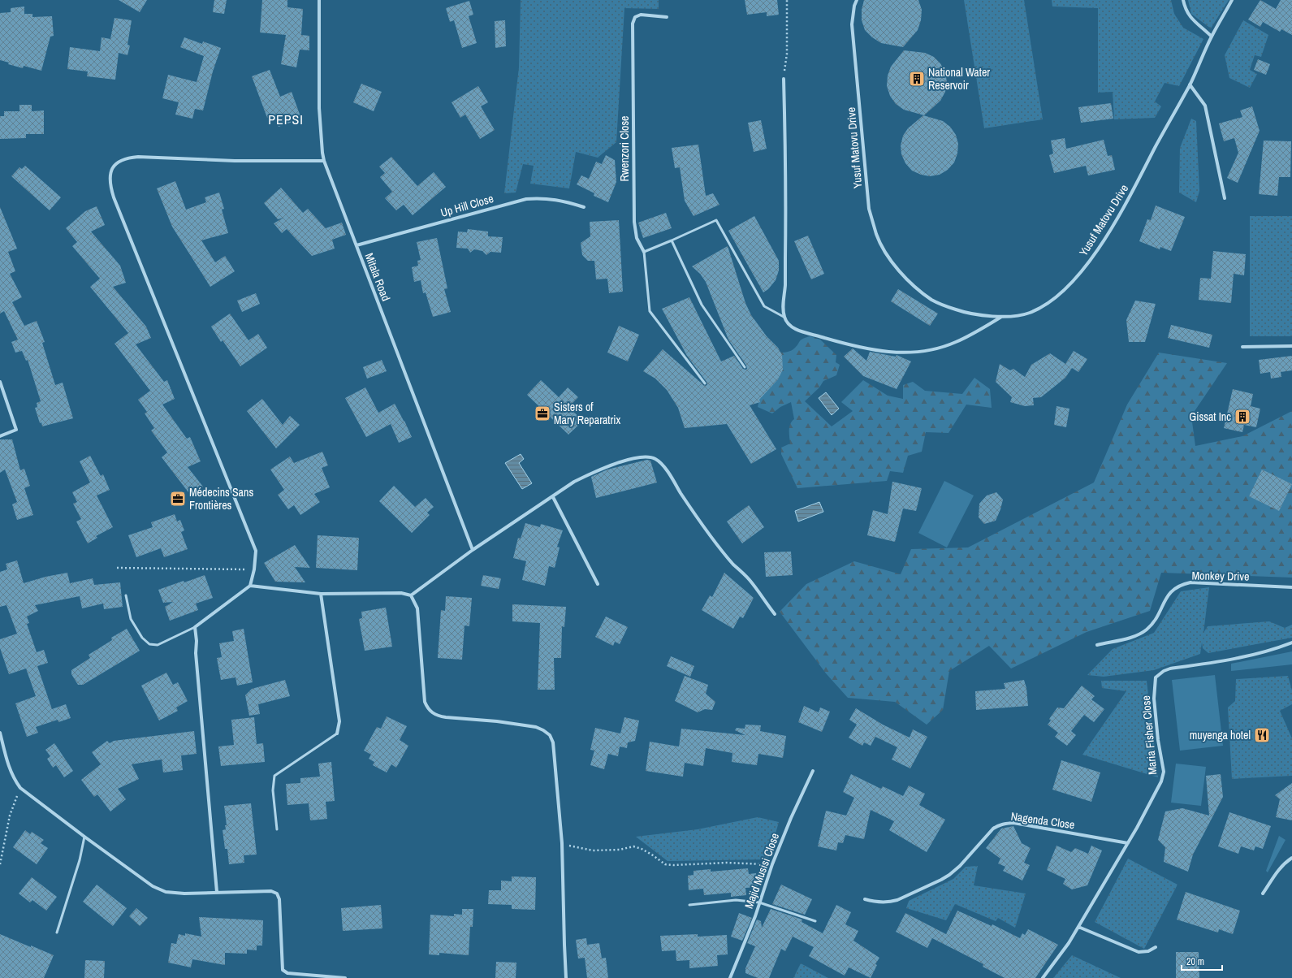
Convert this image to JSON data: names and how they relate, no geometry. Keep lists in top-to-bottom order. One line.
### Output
{"streets":{"street":["Yusuf Matovu Drive","Rwenzori Close","Up Hill Close","Mitala Road","Monkey Drive","Maria Fisher Close","Nagenda Close","Majid Musisi Close"]},"crossings":[["Up Hill Close","Mitala Road"],["Maria Fisher Close","Nagenda Close"]],"districts":["PEPSI"],"places":{"building":["National Water Reservoir","Gissat Inc"],"office":["Sisters of Mary Reparatrix","Médecins Sans Frontières"],"restaurant":["muyenga hotel"]},"scale_bar":"20 m"}
